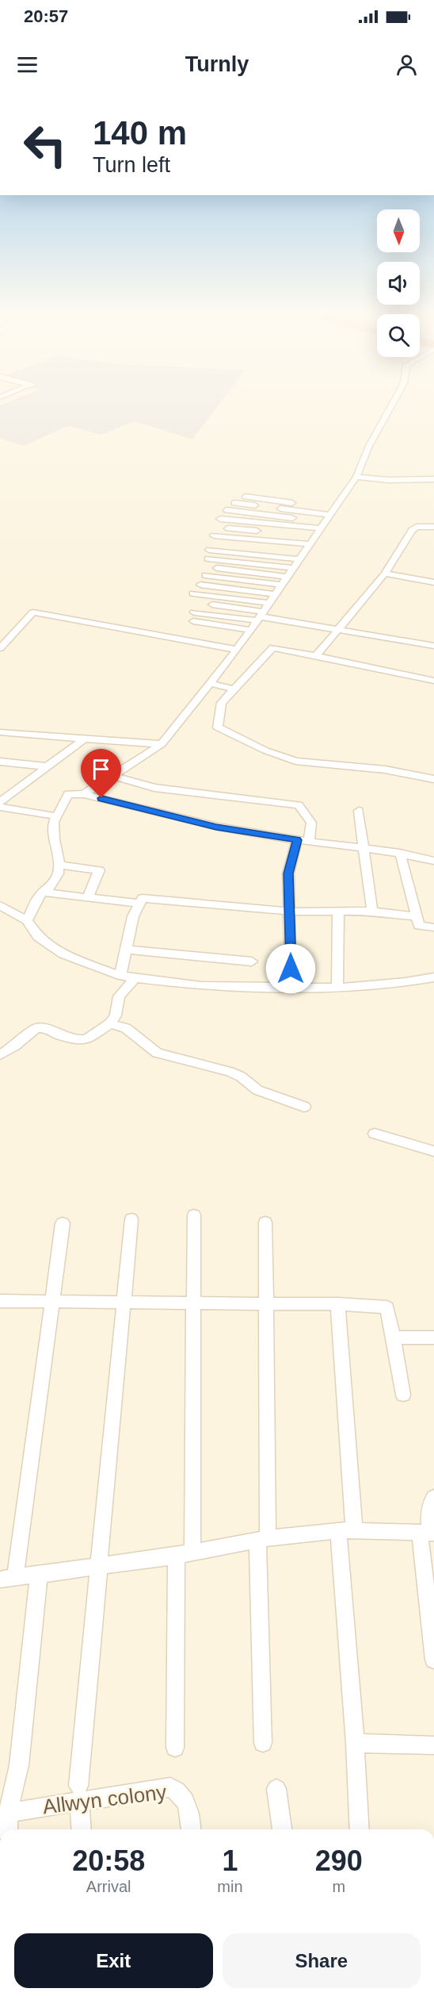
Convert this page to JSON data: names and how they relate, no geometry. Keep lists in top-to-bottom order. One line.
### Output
{"streets":{"street":["Allwyn colony"]},"north":"bottom","page":{"status":"20:57","header":"Turnly","turn":["140 m","Turn left"],"eta":["20:58","Arrival","1","min","290","m"],"buttons":["Exit","Share"]}}
